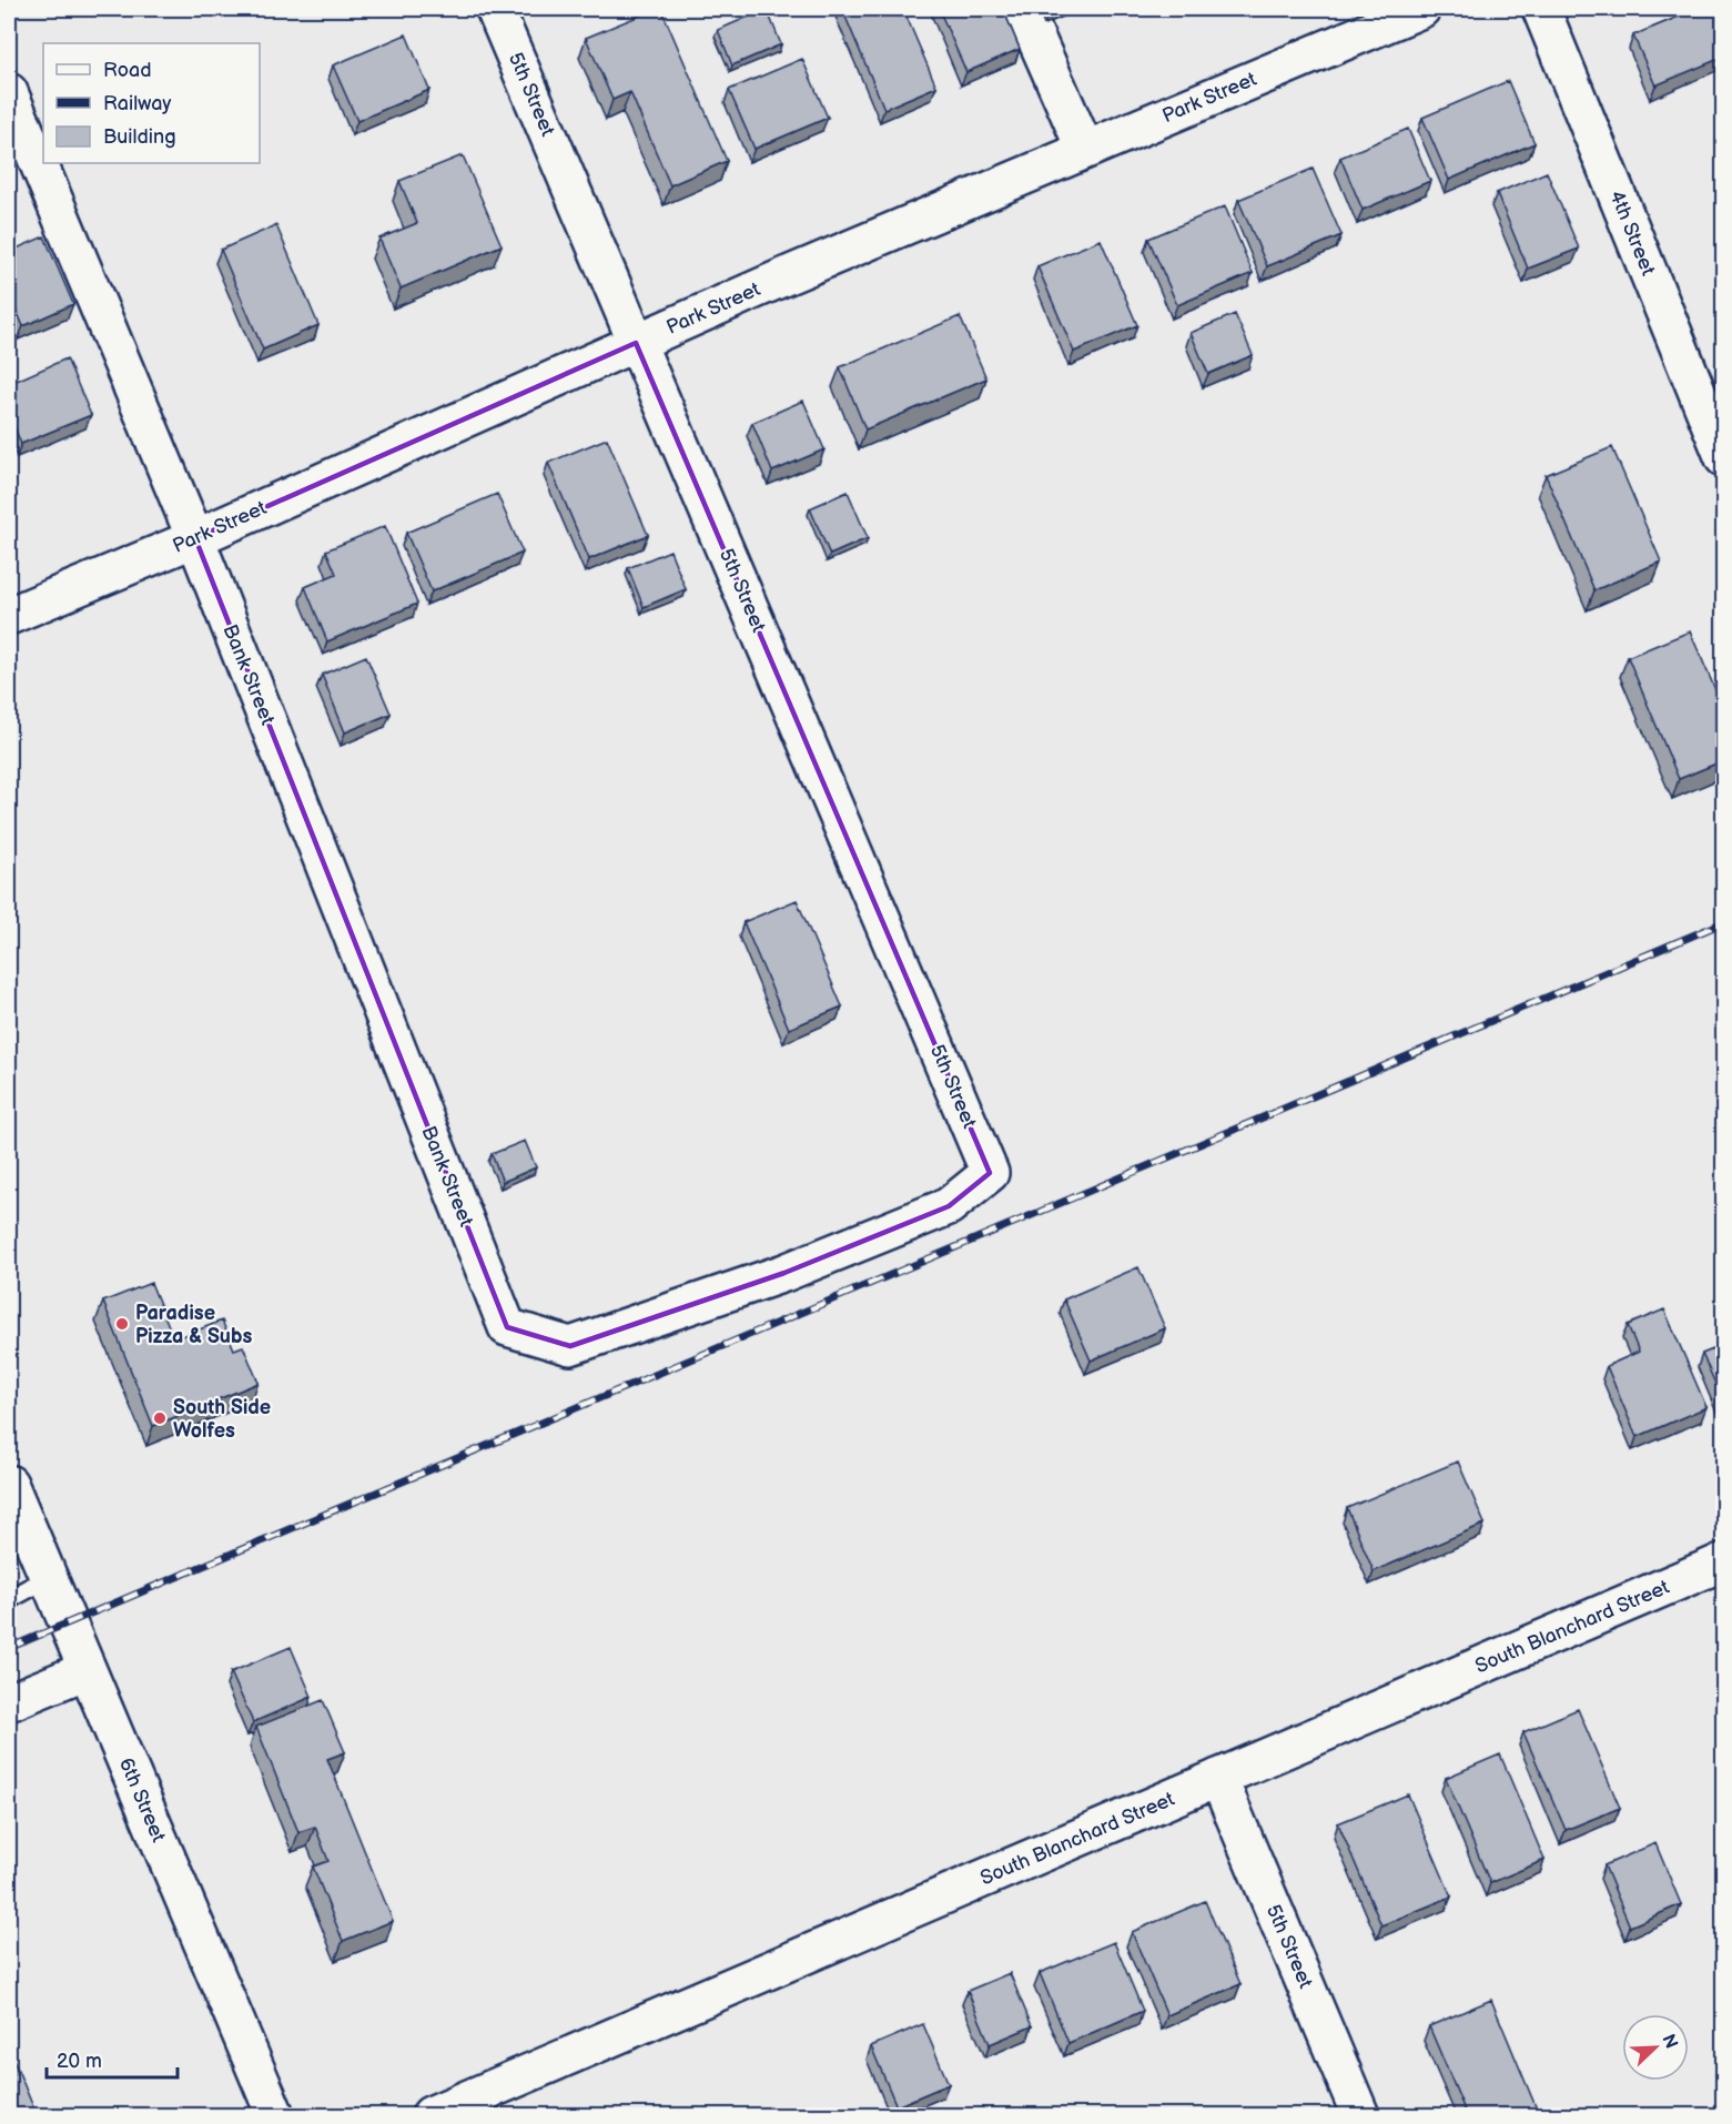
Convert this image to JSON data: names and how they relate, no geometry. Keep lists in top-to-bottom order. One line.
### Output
{"streets":{"street":["5th Street","Park Street","4th Street","Bank Street","South Blanchard Street","6th Street"]},"crossings":[["5th Street","Park Street"],["5th Street","Bank Street"],["5th Street","South Blanchard Street"],["Park Street","Bank Street"]],"places":["Paradise Pizza & Subs","South Side Wolfes"],"legend":["Road","Railway","Building"],"scale_bar":"20 m","north":"top right"}
